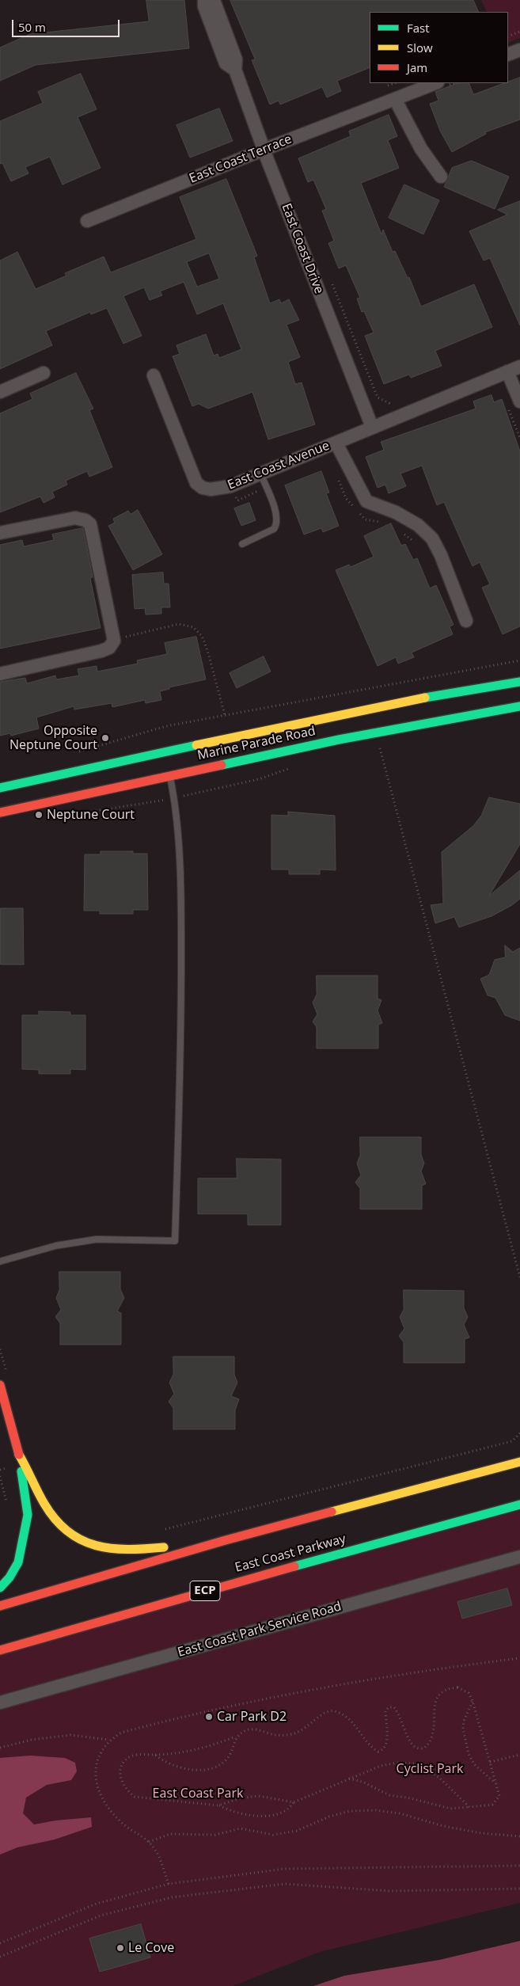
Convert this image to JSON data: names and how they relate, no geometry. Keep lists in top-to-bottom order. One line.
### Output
{"streets":{"main road":["Marine Parade Road","East Coast Parkway","ECP"],"street":["East Coast Terrace","East Coast Drive","East Coast Avenue","East Coast Park Service Road"]},"crossings":[["East Coast Terrace","East Coast Drive"],["East Coast Drive","East Coast Avenue"]],"parks":["Cyclist Park","East Coast Park"],"places":["Opposite Neptune Court","Neptune Court","Car Park D2","Le Cove"],"legend":["Fast","Slow","Jam"],"scale_bar":"50 m"}
